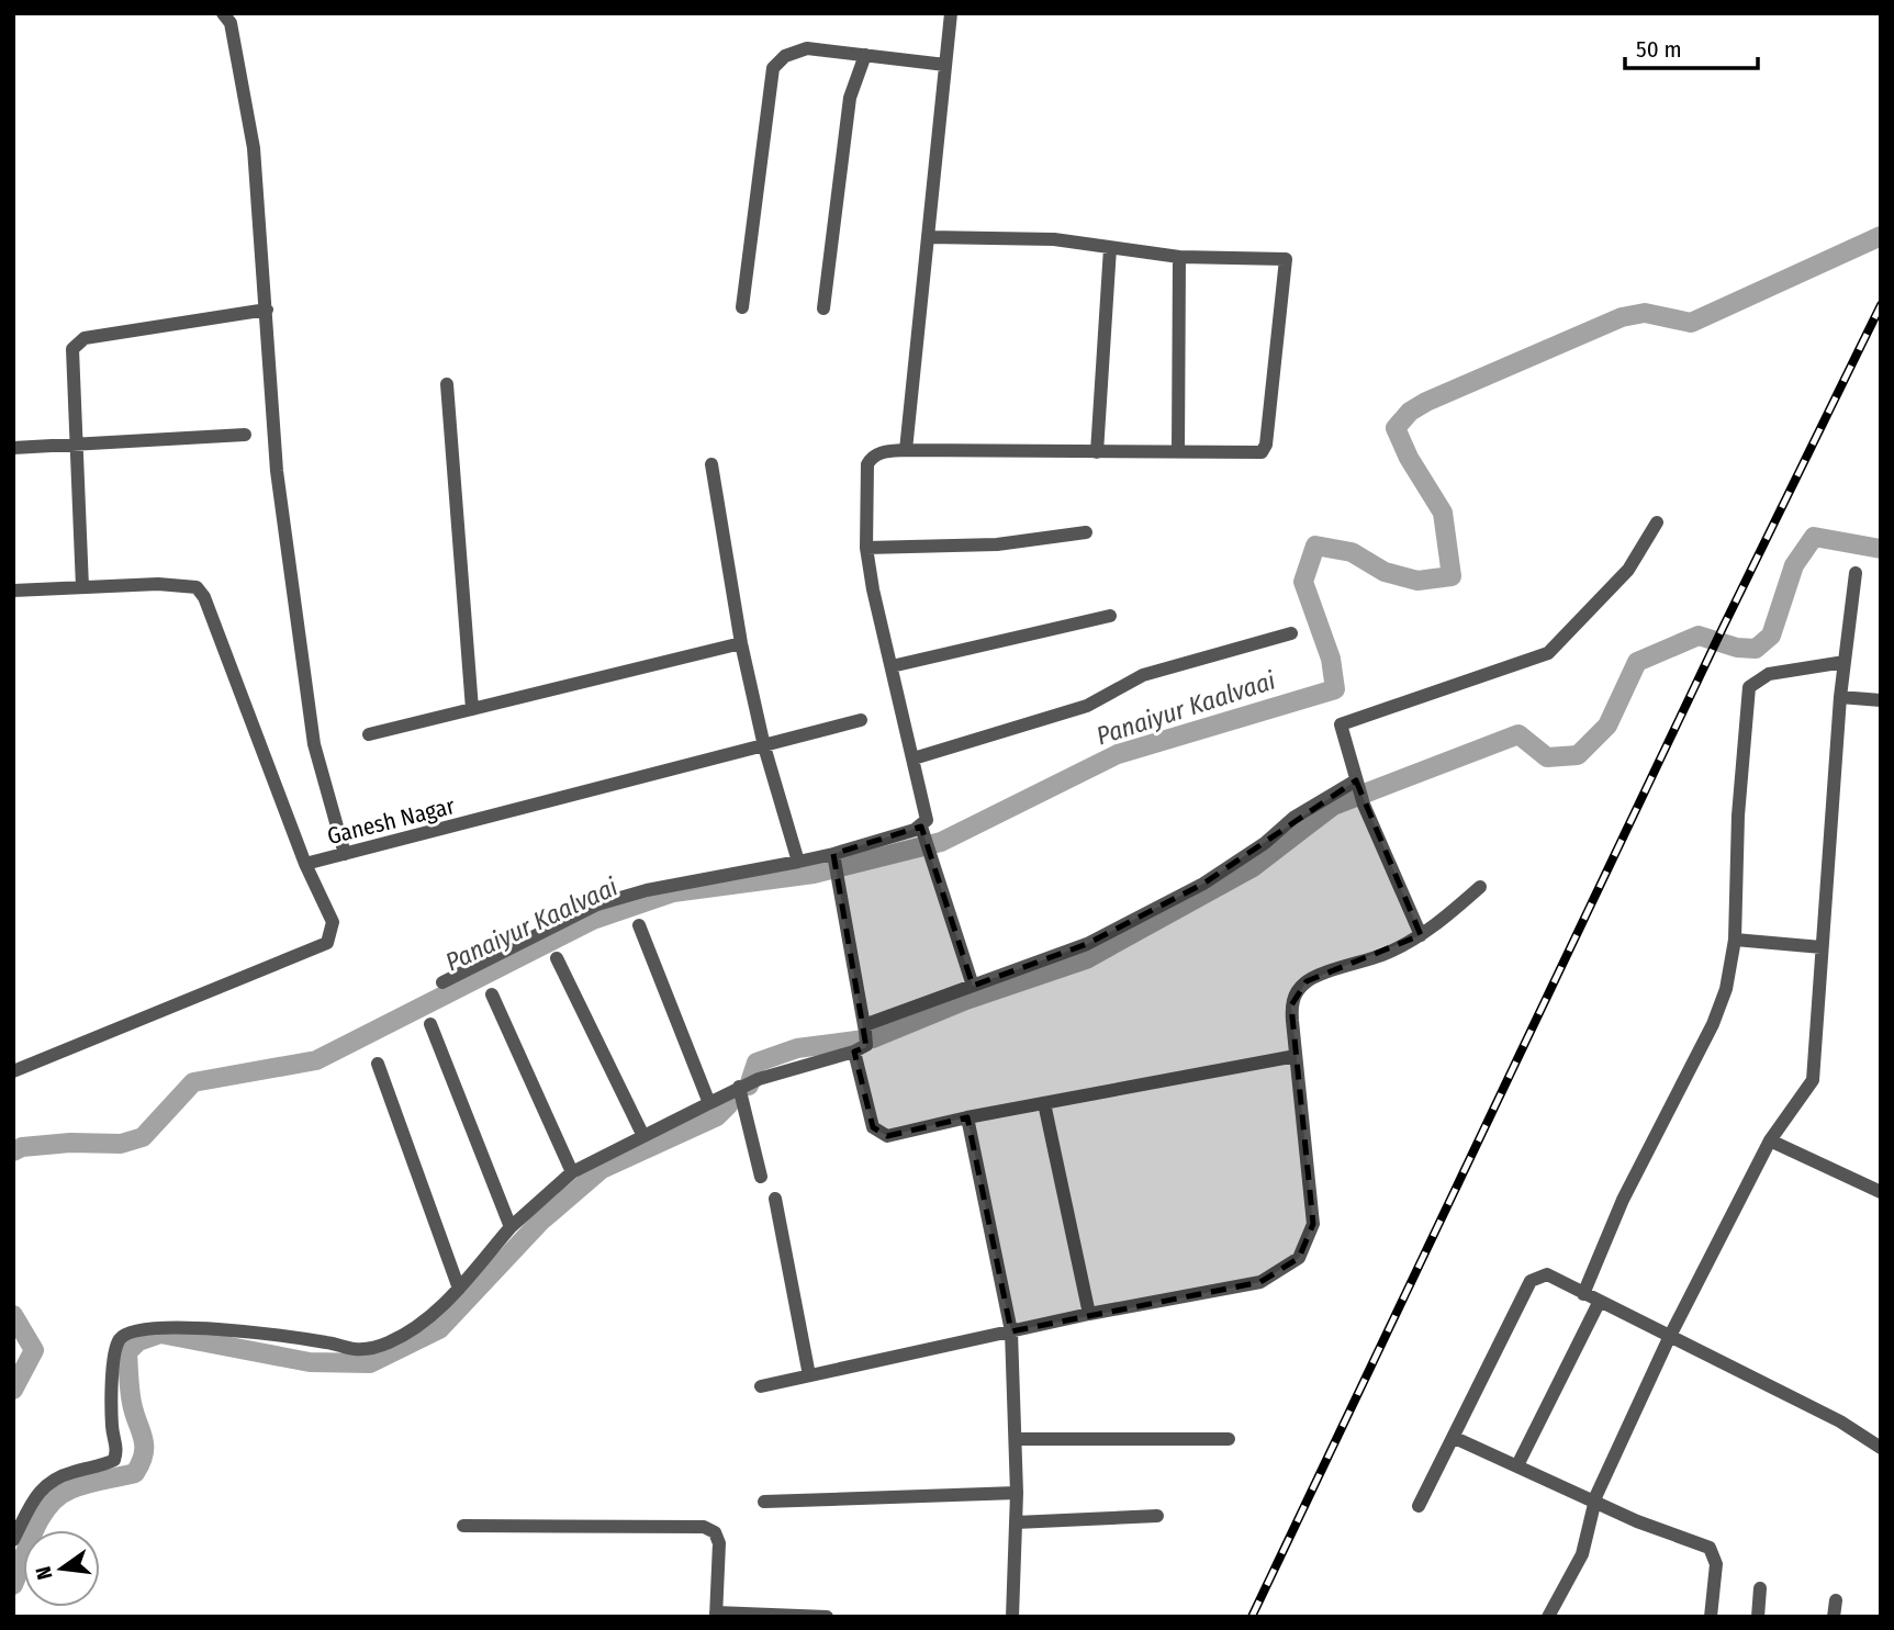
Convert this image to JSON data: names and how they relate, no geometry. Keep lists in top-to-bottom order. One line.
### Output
{"streets":{"street":["Ganesh Nagar"]},"water":["Panaiyur Kaalvaai"],"scale_bar":"50 m","north":"left"}
